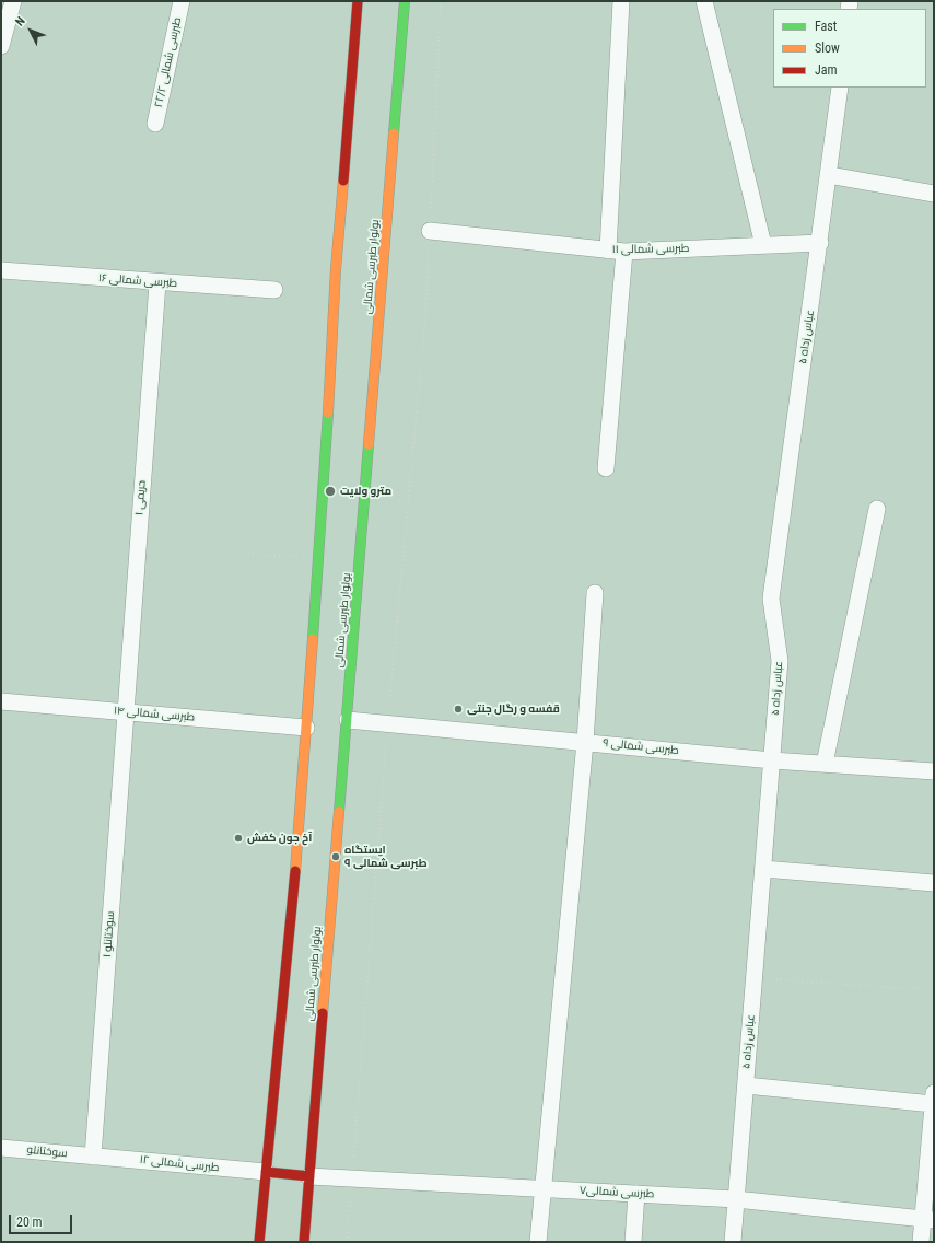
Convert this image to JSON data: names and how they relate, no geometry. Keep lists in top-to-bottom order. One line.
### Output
{"streets":{"main road":["بولوار طبرسی شمالی"],"street":["طبرسی شمالی ۲۲/۲","طبرسی شمالی ۱۱","طبرسی شمالی ۱۶","عباس زداه ۵","حریمی ۱","طبرسی شمالی ۱۴","طبرسی شمالی ۹","سوختانلو ۱","سوختانلو","طبرسی شمالی ۱۲","طبرسی شمالی۷"]},"crossings":[["طبرسی شمالی ۱۱","عباس زداه ۵"],["بولوار طبرسی شمالی","طبرسی شمالی ۹"],["بولوار طبرسی شمالی","طبرسی شمالی۷"],["طبرسی شمالی ۱۶","حریمی ۱"],["عباس زداه ۵","طبرسی شمالی ۹"],["عباس زداه ۵","طبرسی شمالی۷"],["حریمی ۱","طبرسی شمالی ۱۴"],["حریمی ۱","سوختانلو ۱"],["طبرسی شمالی ۱۴","سوختانلو ۱"],["سوختانلو ۱","سوختانلو"],["سوختانلو ۱","طبرسی شمالی ۱۲"],["سوختانلو","طبرسی شمالی ۱۲"]],"places":["مترو ولایت","قفسه و رگال جنتی","آخ جون کفش","ایستگاه طبرسی شمالی ۹"],"legend":["Fast","Slow","Jam"],"scale_bar":"20 m","north":"top left"}
